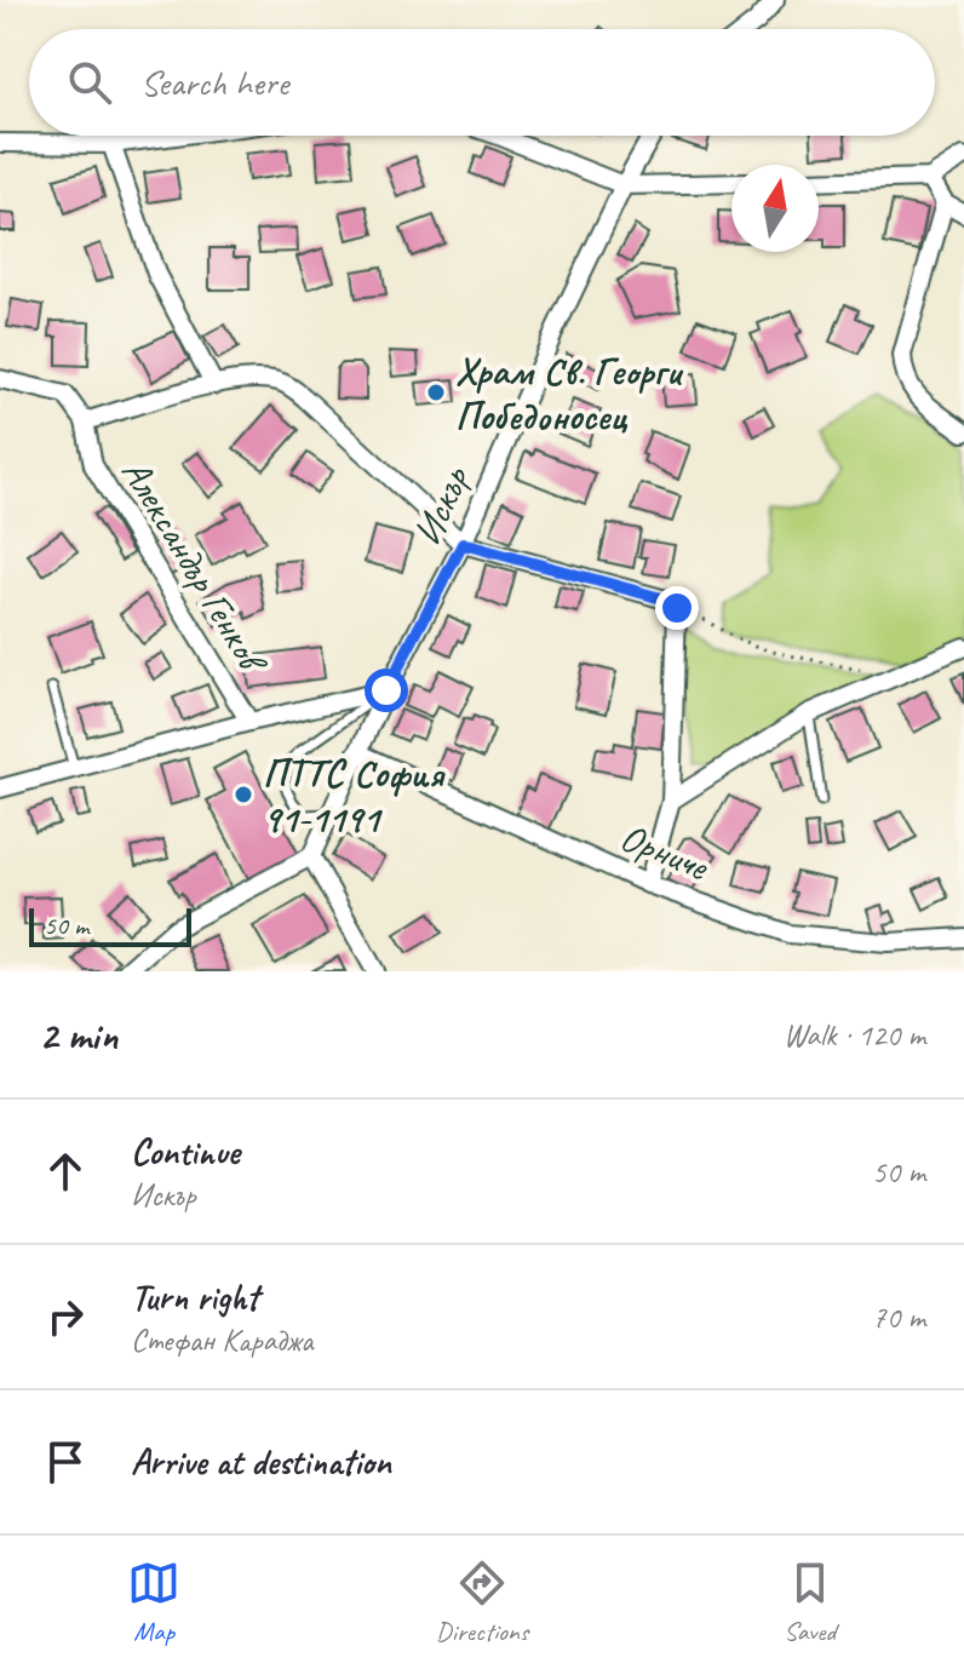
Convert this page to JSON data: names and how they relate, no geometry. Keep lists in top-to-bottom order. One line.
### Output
{"streets":{"street":["Искър","Александър Генков","Орниче"]},"crossings":[["Искър","Орниче"]],"places":["Храм Св. Георги Победоносец","ПТТС София 91-1191"],"scale_bar":"50 m","north":"top","page":{"search":"Search here","scale":"50 m","heading":["2 min","Walk · 120 m"],"list":[["Continue","Искър","50 m"],["Turn right","Стефан Караджа","70 m"],"Arrive at destination"],"nav":["Map","Directions","Saved"]}}
